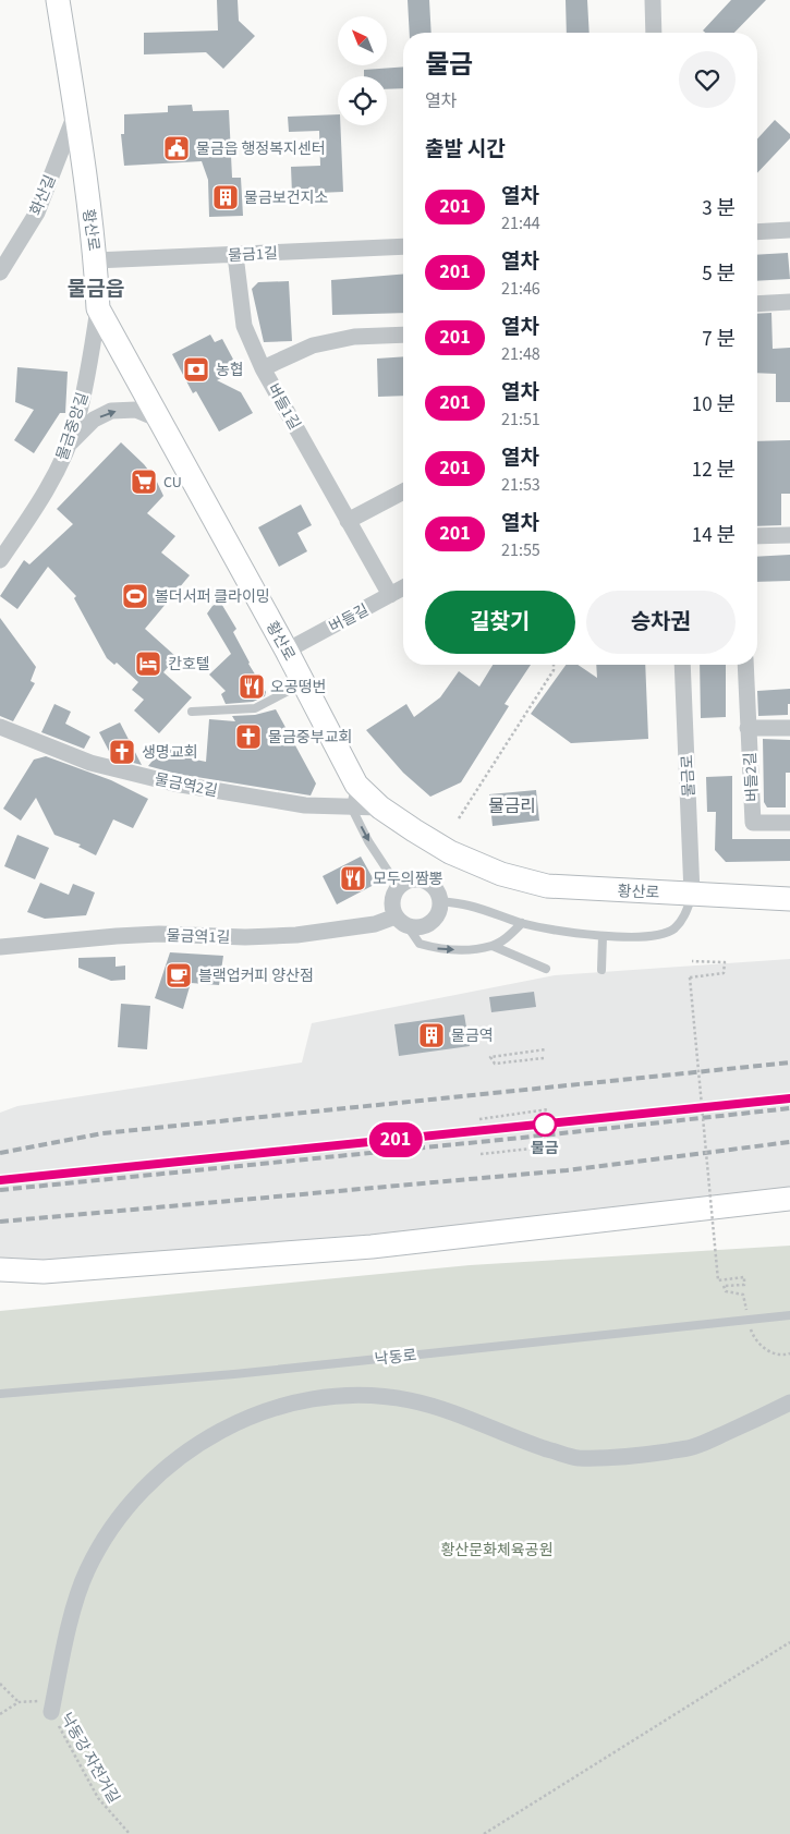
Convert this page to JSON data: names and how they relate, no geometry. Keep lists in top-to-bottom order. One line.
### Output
{"streets":{"main road":["황산로"],"street":["화산길","물금1길","버들1길","물금중앙길","버들길","물금로","버들2길","물금역2길","물금역1길"],"lane":["낙동로"],"path":["낙동강 자전거길"]},"crossings":[["화산길","황산로"],["황산로","물금1길"],["황산로","물금중앙길"],["황산로","버들길"],["황산로","물금로"],["황산로","물금역2길"],["버들1길","버들길"]],"districts":["물금읍","물금리"],"parks":["황산문화체육공원"],"places":{"public building":["물금읍 행정복지센터"],"building":["물금보건지소","물금역"],"bank":["농협"],"supermarket":["CU"],"sports":["볼더서퍼 클라이밍"],"hotel":["칸호텔"],"restaurant":["오공떵번","모두의짬뽕"],"church":["물금중부교회","생명교회"],"cafe":["블랙업커피 양산점"],"other":["물금"]},"north":"top left","page":{"on_map":"201","heading":[["물금","열차"],"출발 시간"],"list":[{"mark":"201","name":"열차","note":"21:44","value":"3 분"},{"mark":"201","name":"열차","note":"21:46","value":"5 분"},{"mark":"201","name":"열차","note":"21:48","value":"7 분"},{"mark":"201","name":"열차","note":"21:51","value":"10 분"},{"mark":"201","name":"열차","note":"21:53","value":"12 분"},{"mark":"201","name":"열차","note":"21:55","value":"14 분"}],"buttons":["길찾기","승차권"]}}
